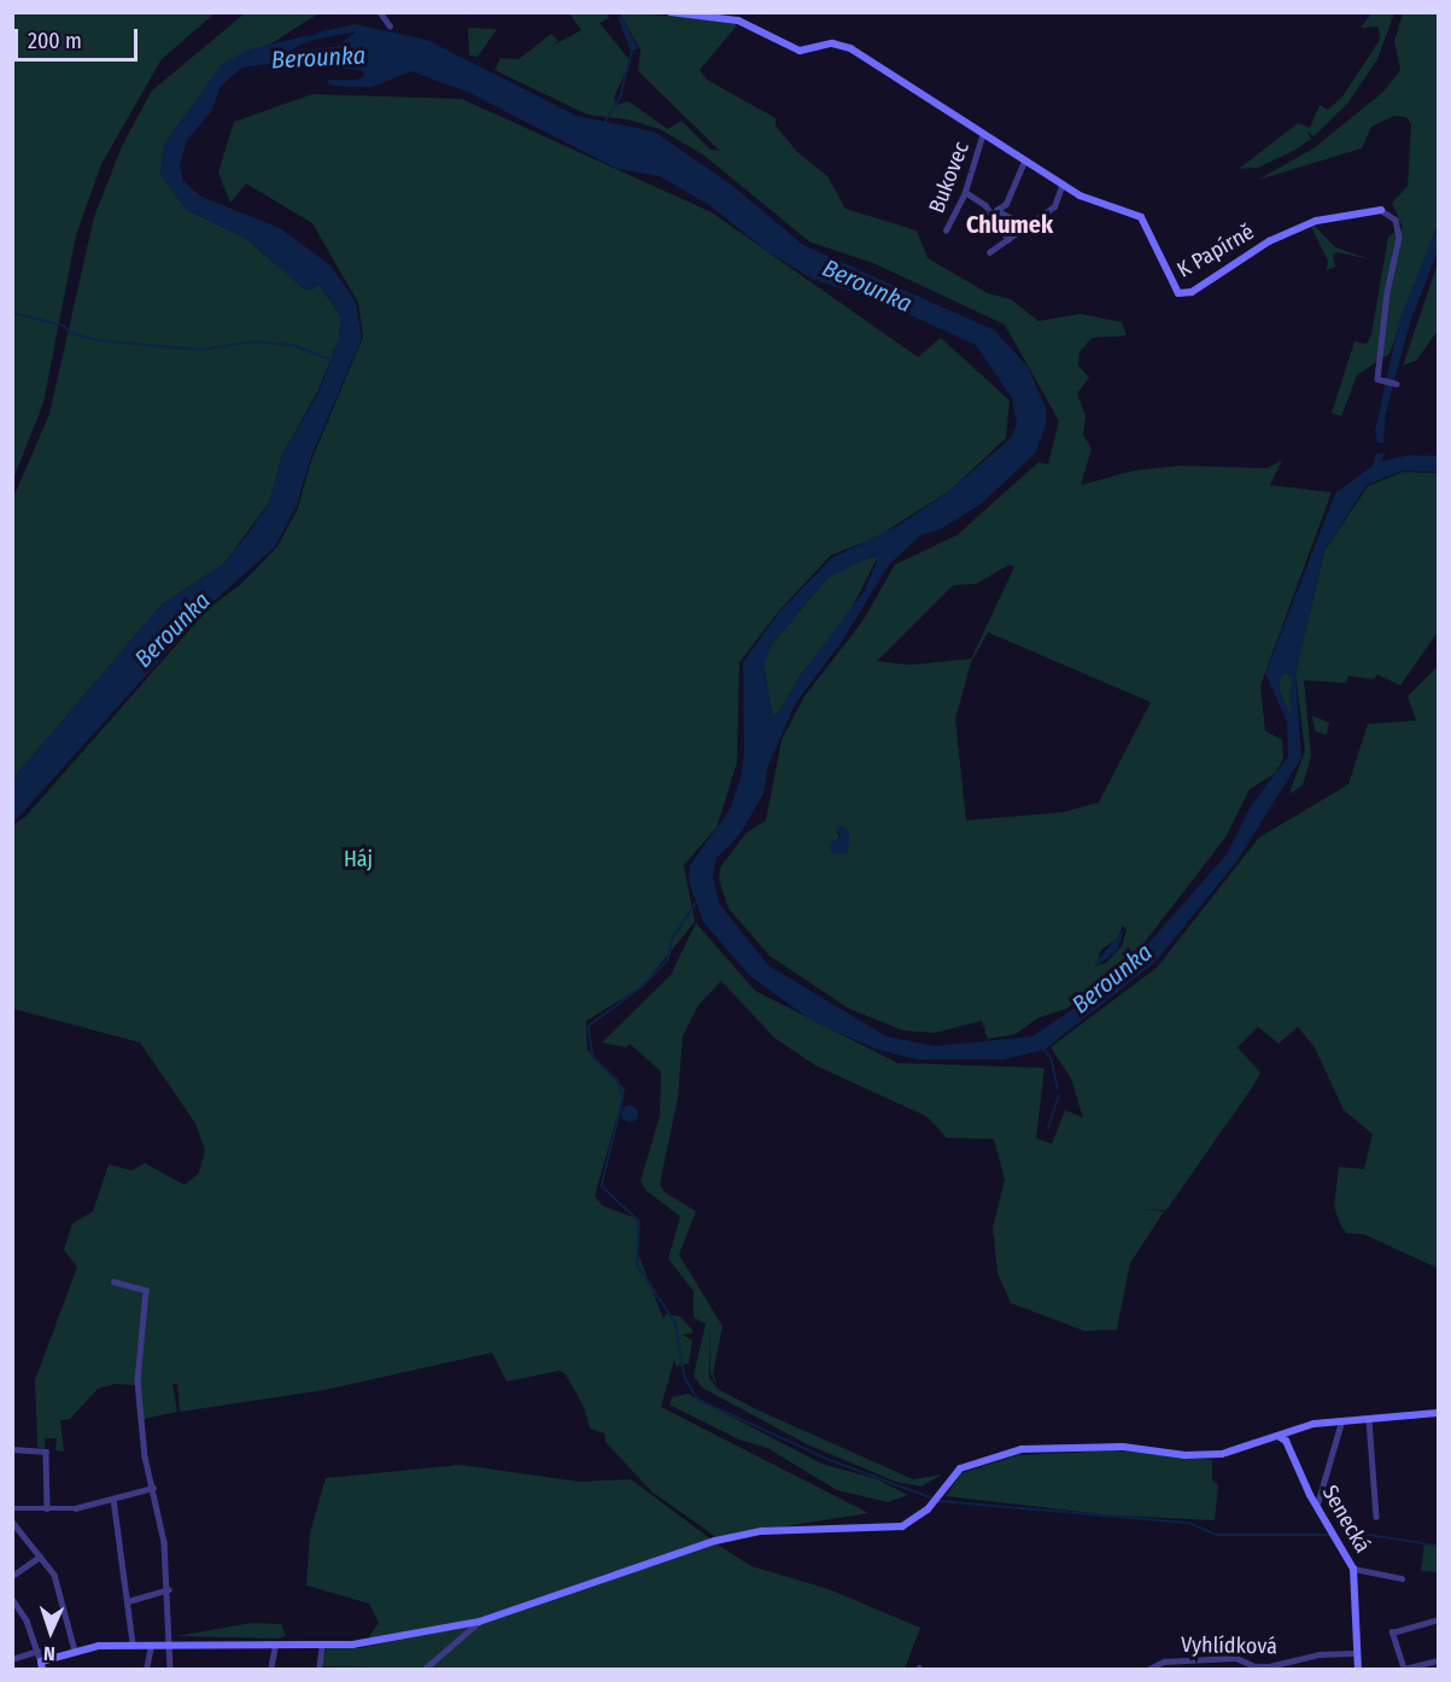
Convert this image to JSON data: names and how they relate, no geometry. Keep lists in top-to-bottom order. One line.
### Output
{"streets":{"street":["Bukovec","K Papírně","Senecká","Vyhlídková"]},"crossings":[["Bukovec","K Papírně"],["Senecká","Vyhlídková"]],"districts":["Chlumek"],"water":["Berounka"],"parks":["Háj"],"scale_bar":"200 m","north":"bottom"}
